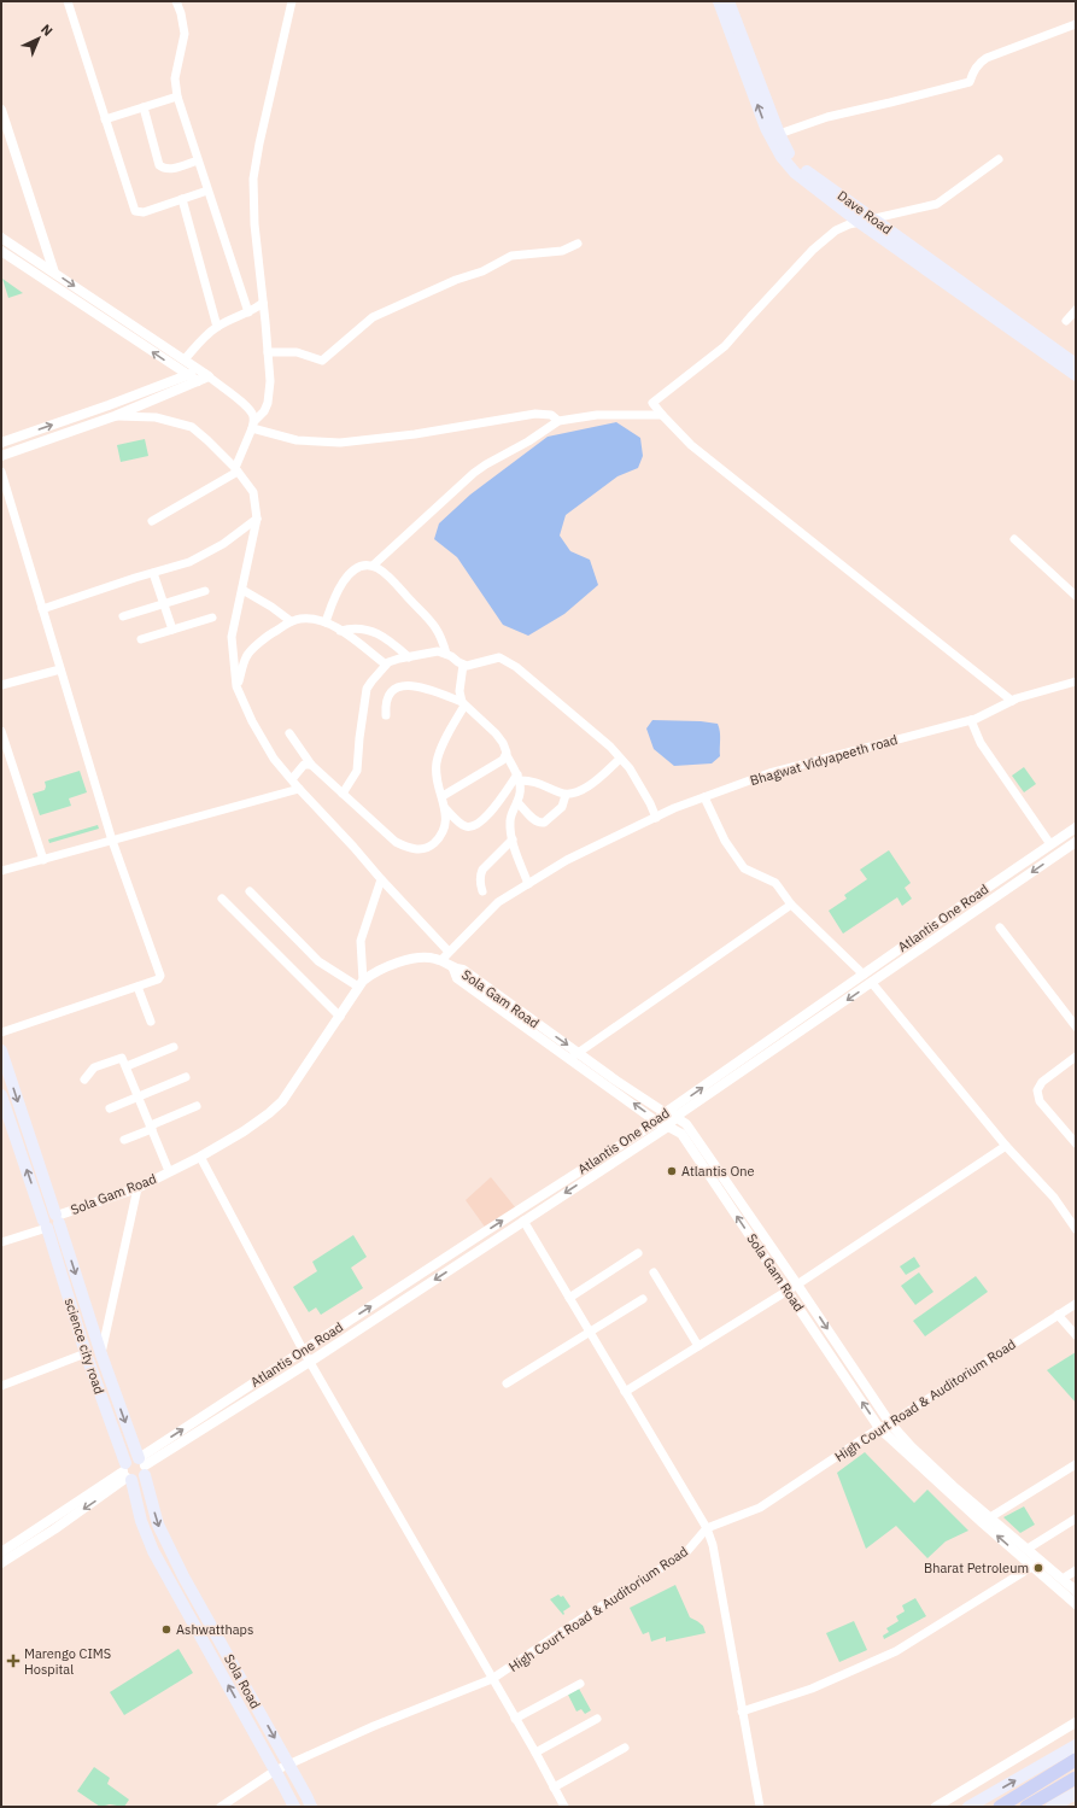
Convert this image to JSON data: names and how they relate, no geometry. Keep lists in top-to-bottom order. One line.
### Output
{"streets":{"main road":["Dave Road","science city road","Sola Road"],"street":["Bhagwat Vidyapeeth road","Atlantis One Road","Sola Gam Road","High Court Road & Auditorium Road"]},"crossings":[["Bhagwat Vidyapeeth road","Sola Gam Road"],["Atlantis One Road","Sola Gam Road"],["Atlantis One Road","Sola Road"],["Sola Gam Road","High Court Road & Auditorium Road"],["Sola Gam Road","Sola Road"],["science city road","Sola Road"],["High Court Road & Auditorium Road","Sola Road"]],"places":{"other":["Atlantis One","Bharat Petroleum","Ashwatthaps"],"health":["Marengo CIMS Hospital"]},"north":"top right"}
